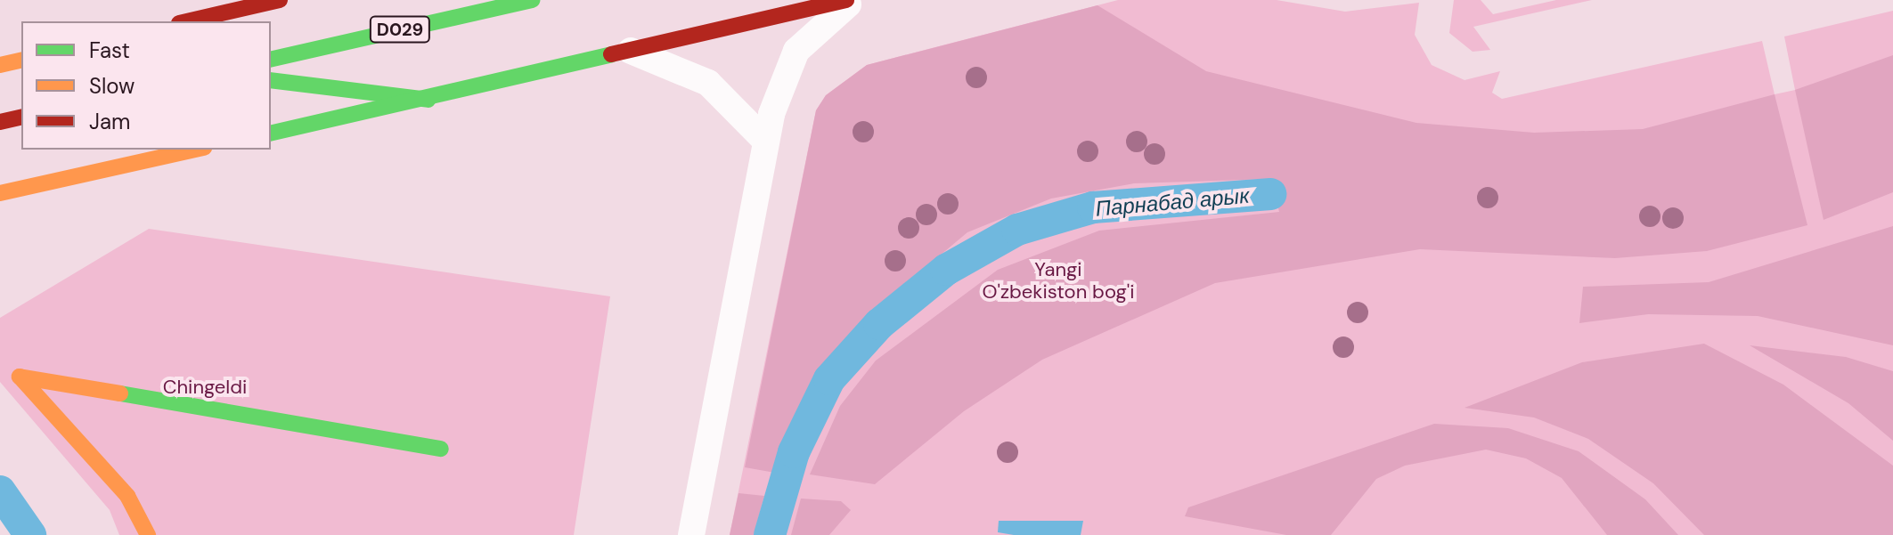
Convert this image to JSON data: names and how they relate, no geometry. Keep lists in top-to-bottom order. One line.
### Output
{"streets":{"main road":["D029"]},"water":["Парнабад арык"],"parks":["Yangi O'zbekiston bog'i","Chingeldi"],"legend":["Fast","Slow","Jam"]}
